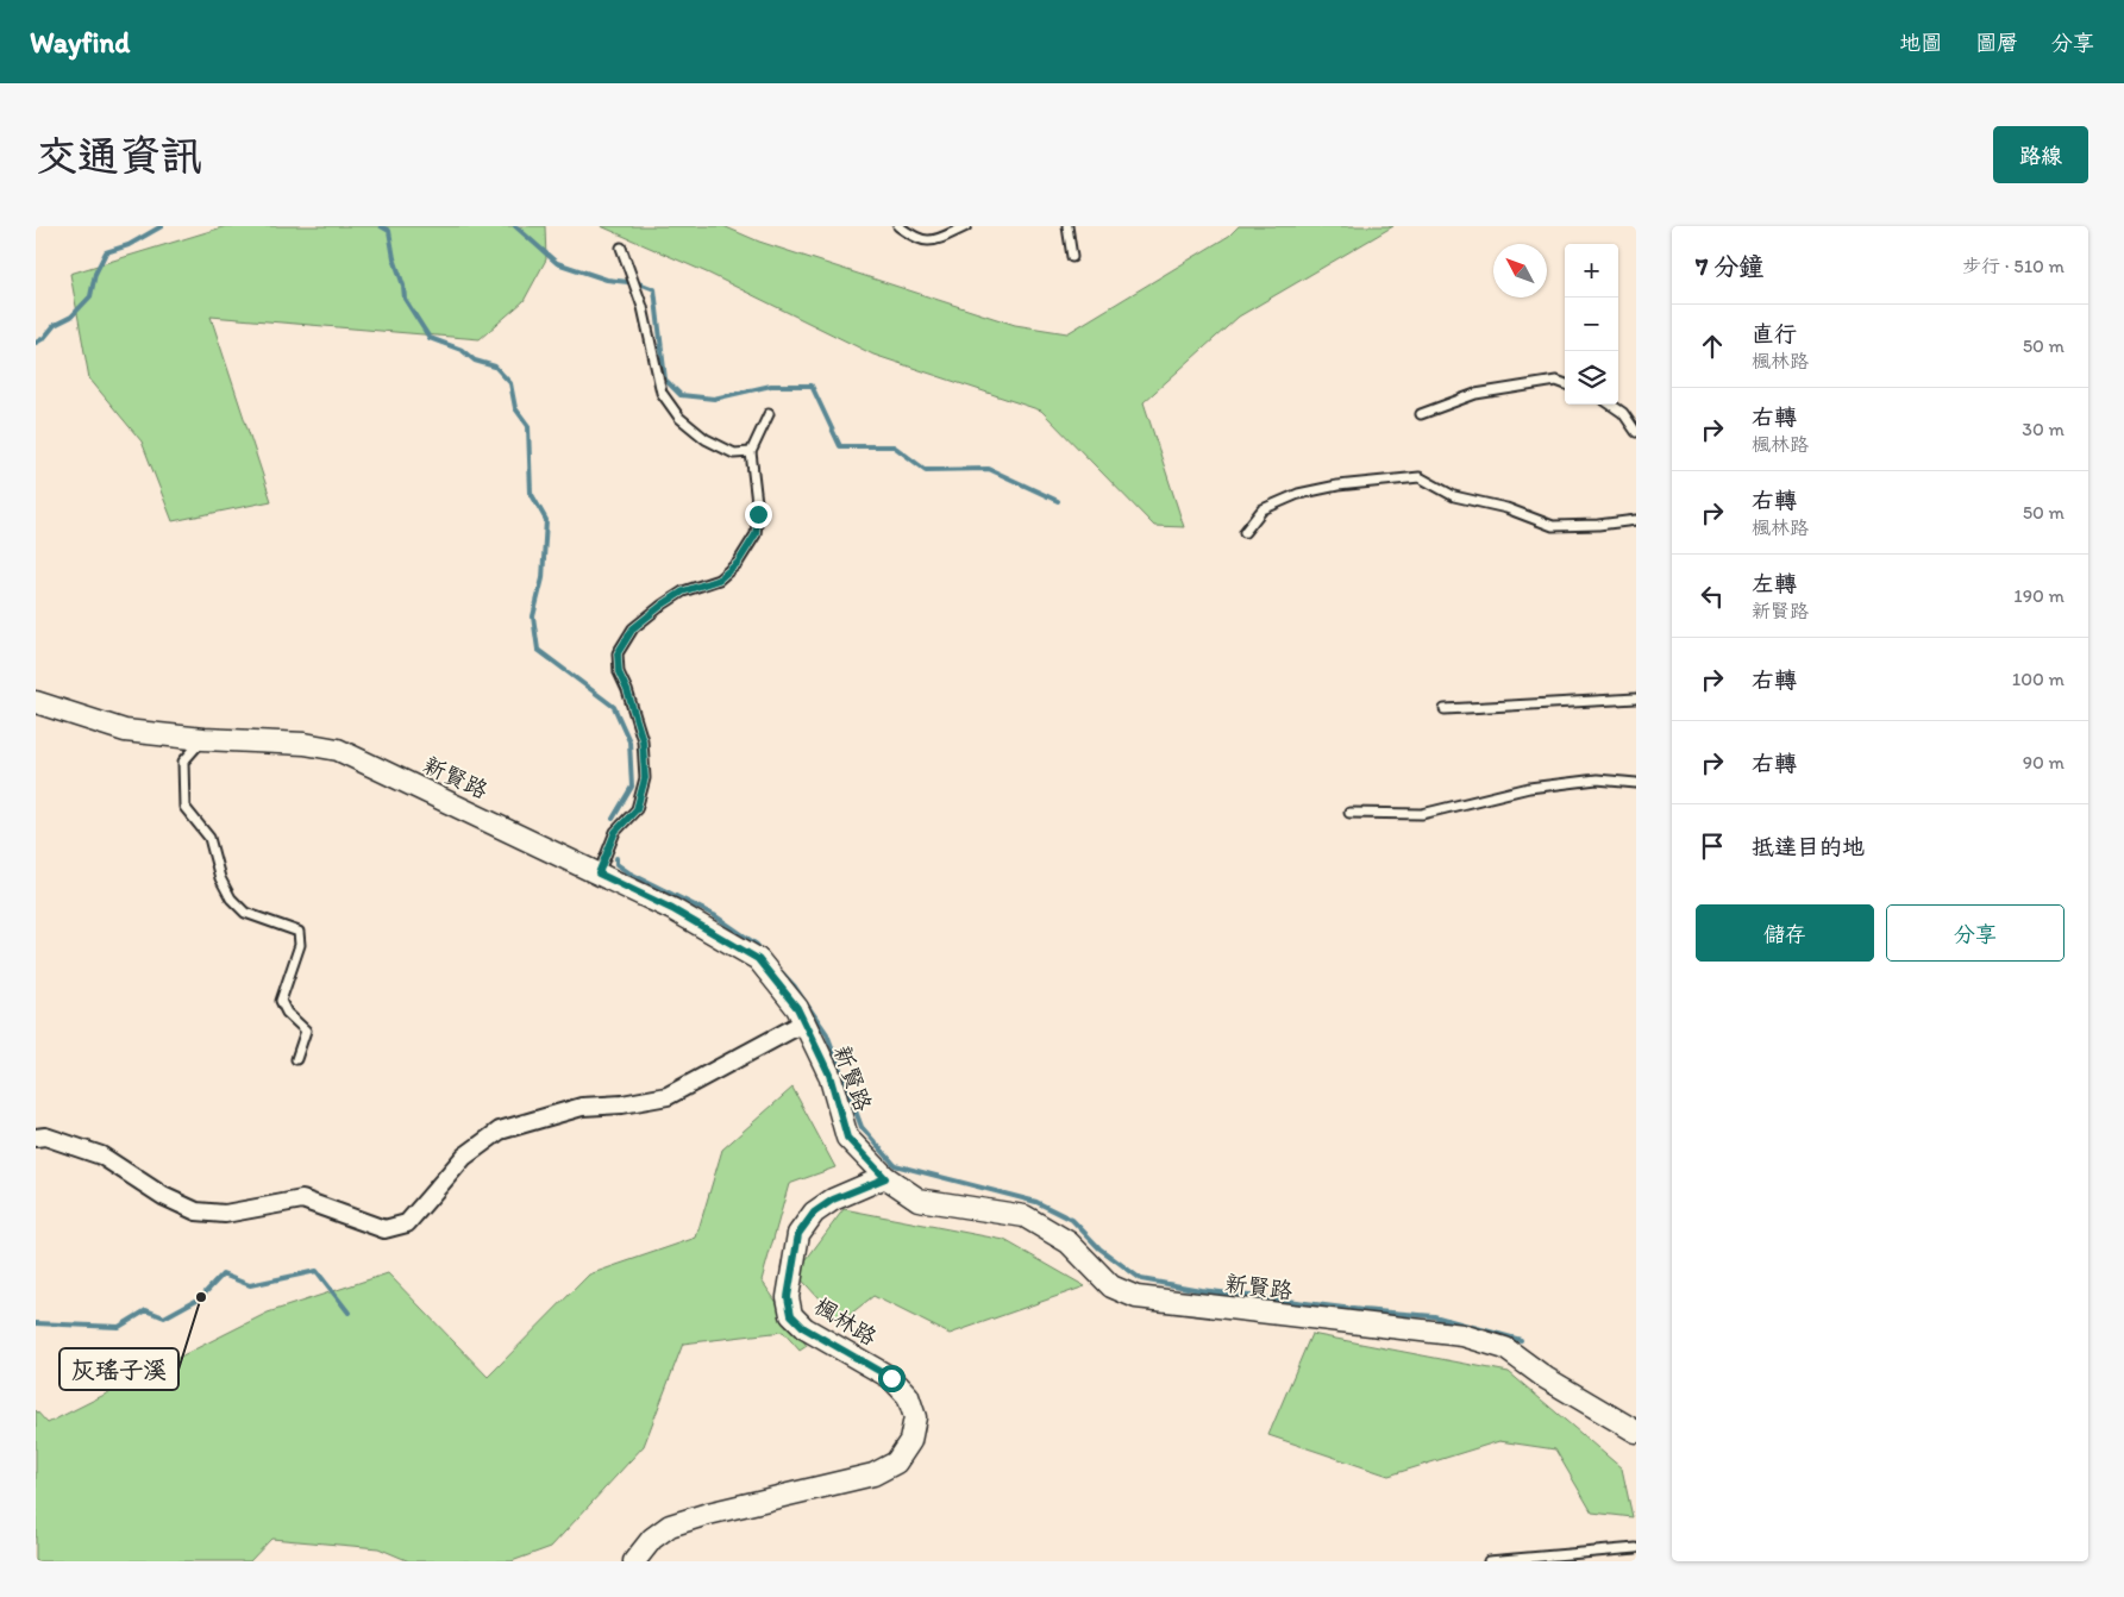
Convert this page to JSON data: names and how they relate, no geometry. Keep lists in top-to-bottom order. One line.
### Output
{"streets":{"street":["新賢路","楓林路"]},"crossings":[["新賢路","楓林路"]],"places":["灰瑤子溪"],"north":"top left","page":{"header":"Wayfind","nav":["地圖","圖層","分享"],"buttons":["路線",["儲存","分享"]],"title":"交通資訊","heading":["7 分鐘","步行 · 510 m"],"map_buttons":["+","−"],"list":[["直行","楓林路","50 m"],["右轉","楓林路","30 m"],["右轉","楓林路","50 m"],["左轉","新賢路","190 m"],["右轉","100 m"],["右轉","90 m"],"抵達目的地"]}}
